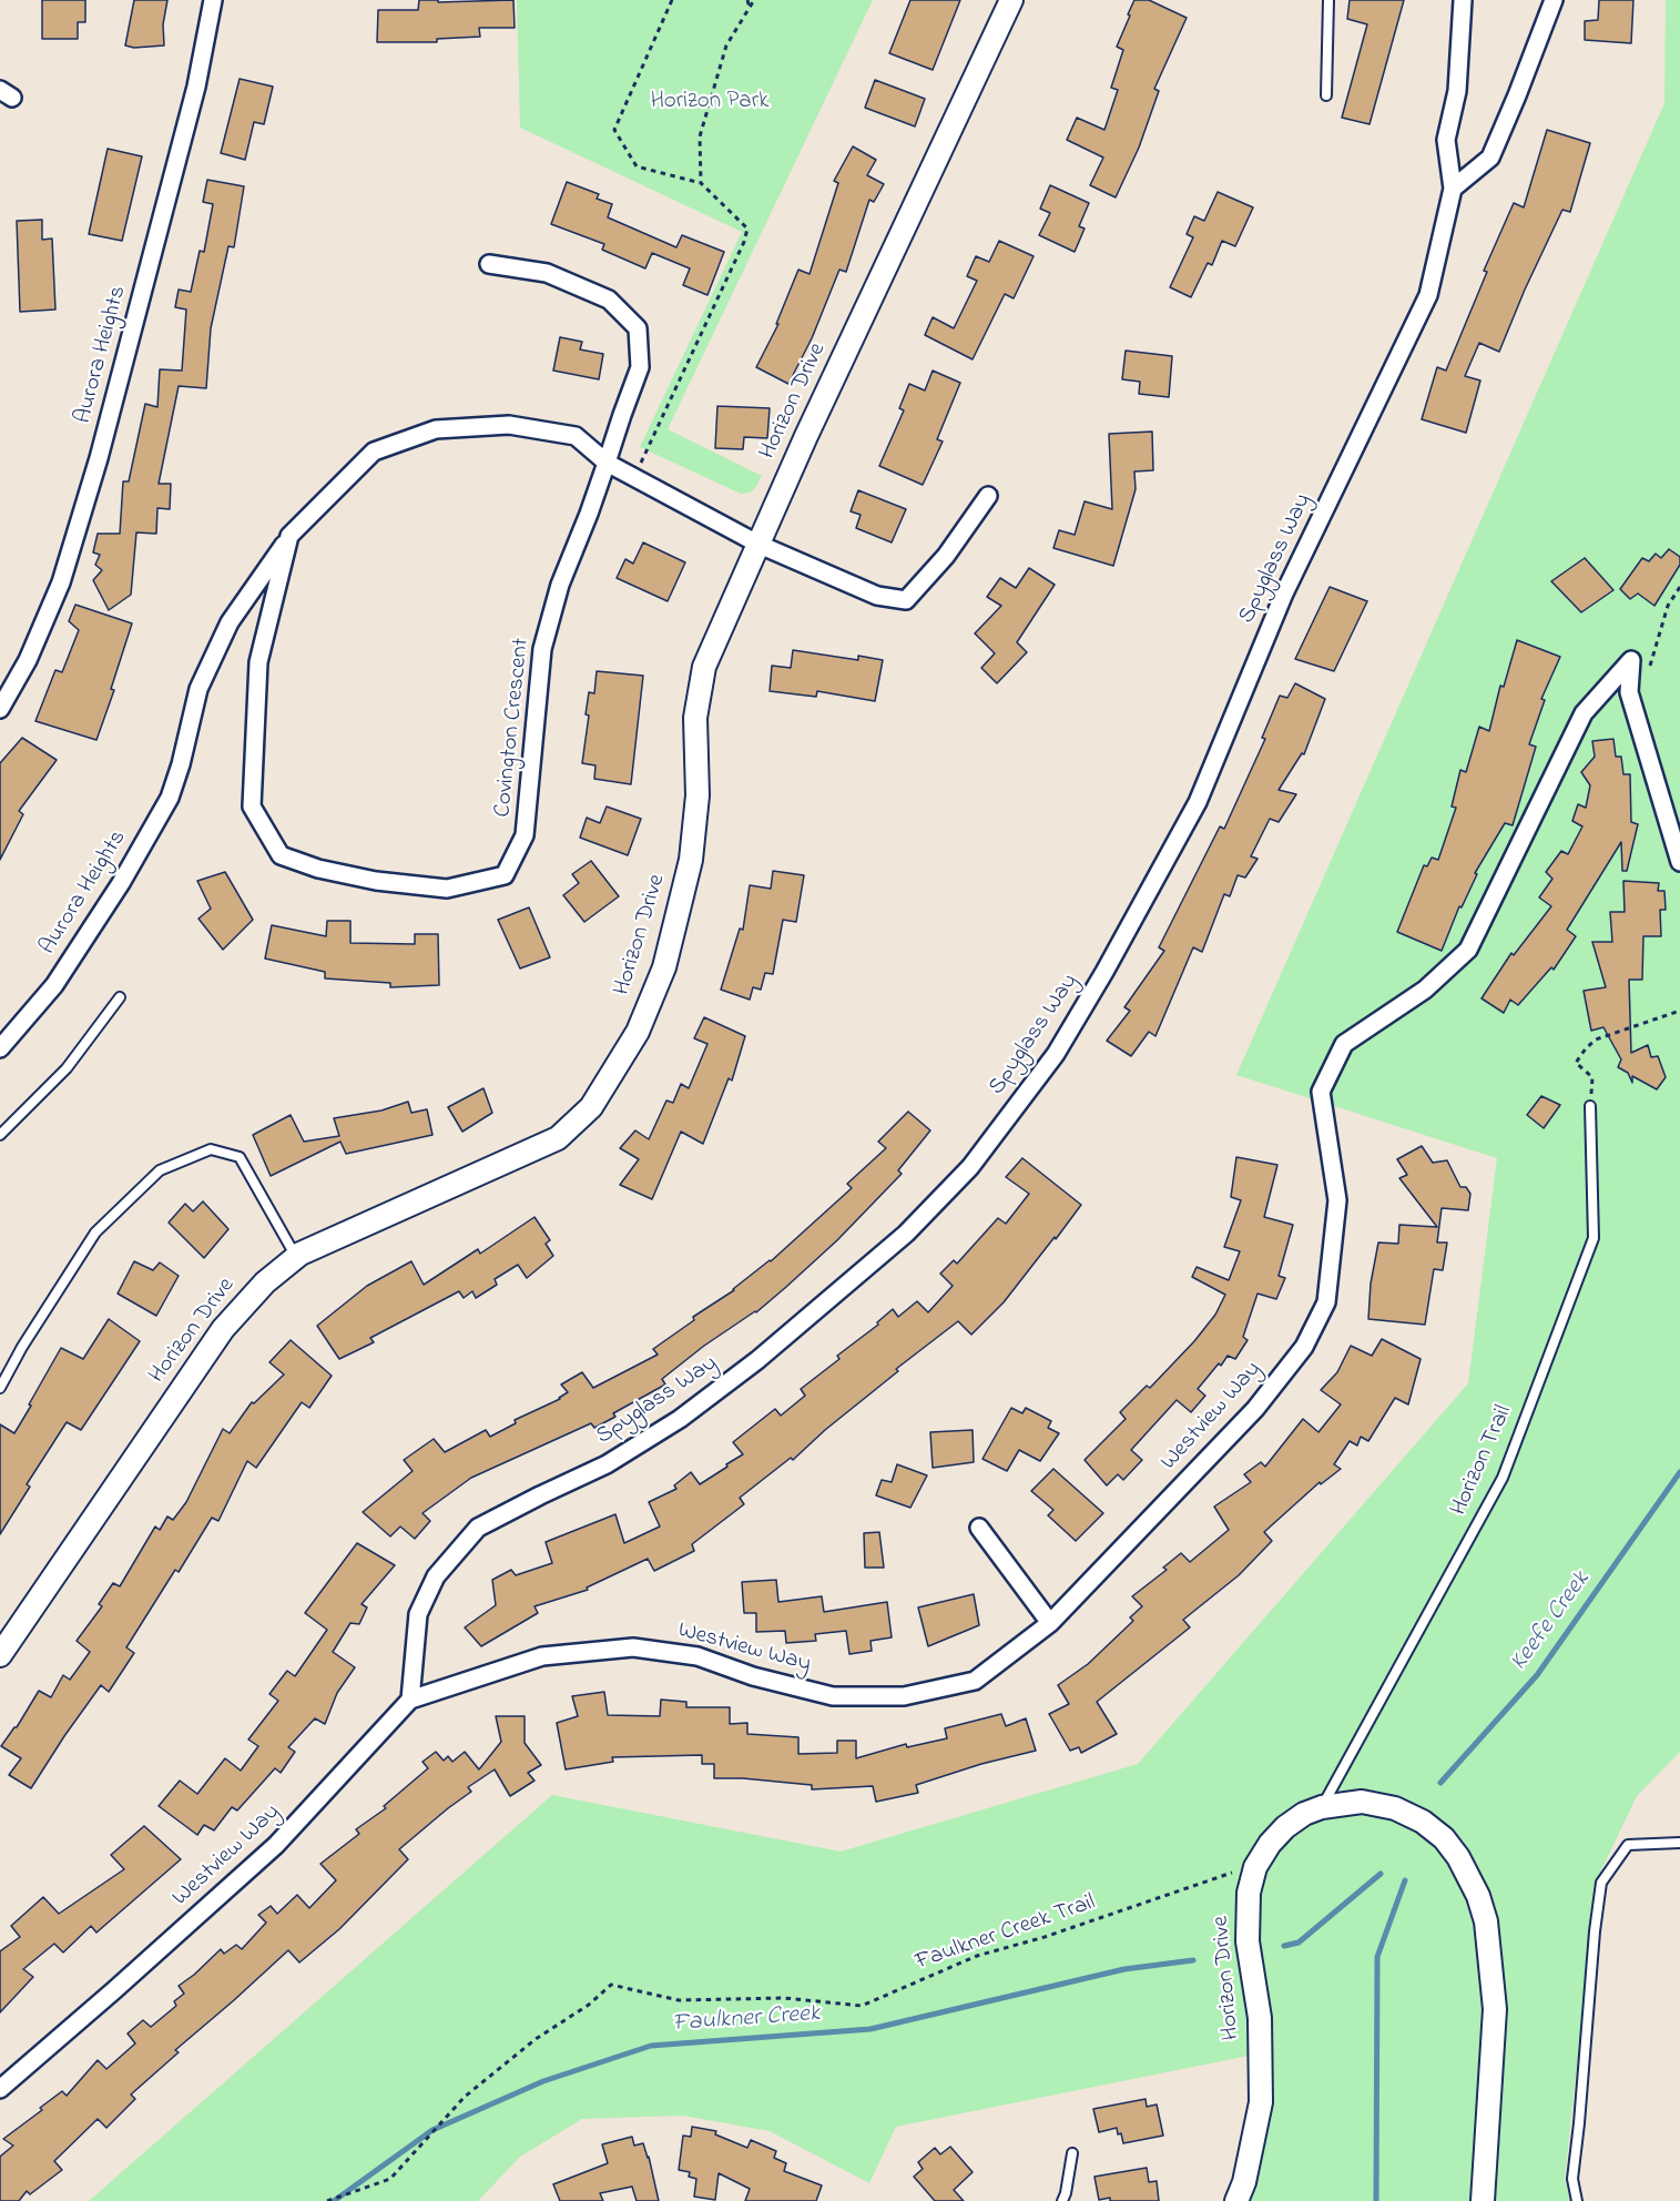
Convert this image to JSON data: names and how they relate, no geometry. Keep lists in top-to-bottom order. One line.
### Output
{"streets":{"street":["Aurora Heights","Horizon Drive","Spyglass Way","Covington Crescent","Westview Way"],"lane":["Horizon Trail"],"path":["Faulkner Creek Trail"]},"crossings":[["Aurora Heights","Covington Crescent"],["Horizon Drive","Horizon Trail"],["Horizon Drive","Faulkner Creek Trail"],["Spyglass Way","Westview Way"]],"water":["Keefe Creek","Faulkner Creek"],"parks":["Horizon Park"]}
